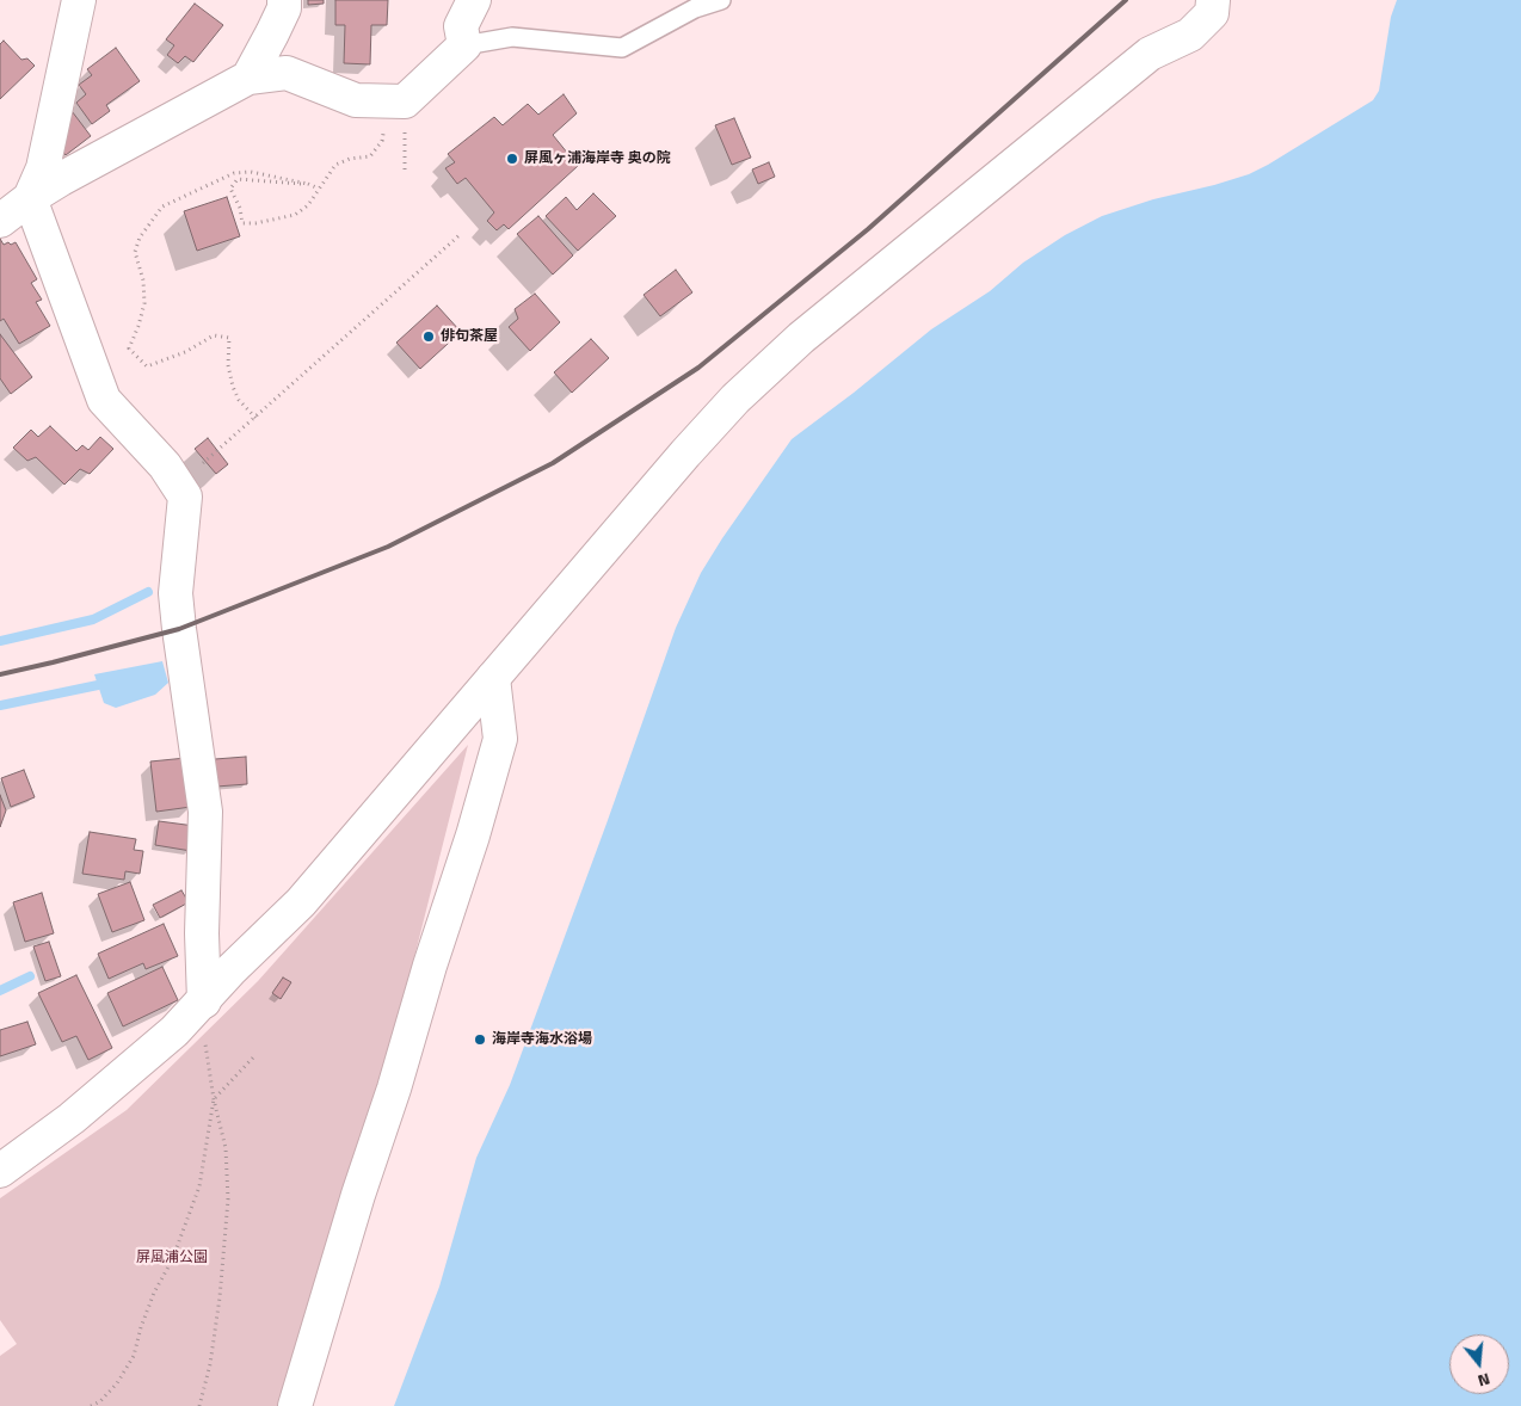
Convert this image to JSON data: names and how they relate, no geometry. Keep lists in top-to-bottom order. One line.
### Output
{"parks":["屏風浦公園"],"places":["屏風ヶ浦海岸寺 奥の院","俳句茶屋","海岸寺海水浴場"],"north":"bottom"}
